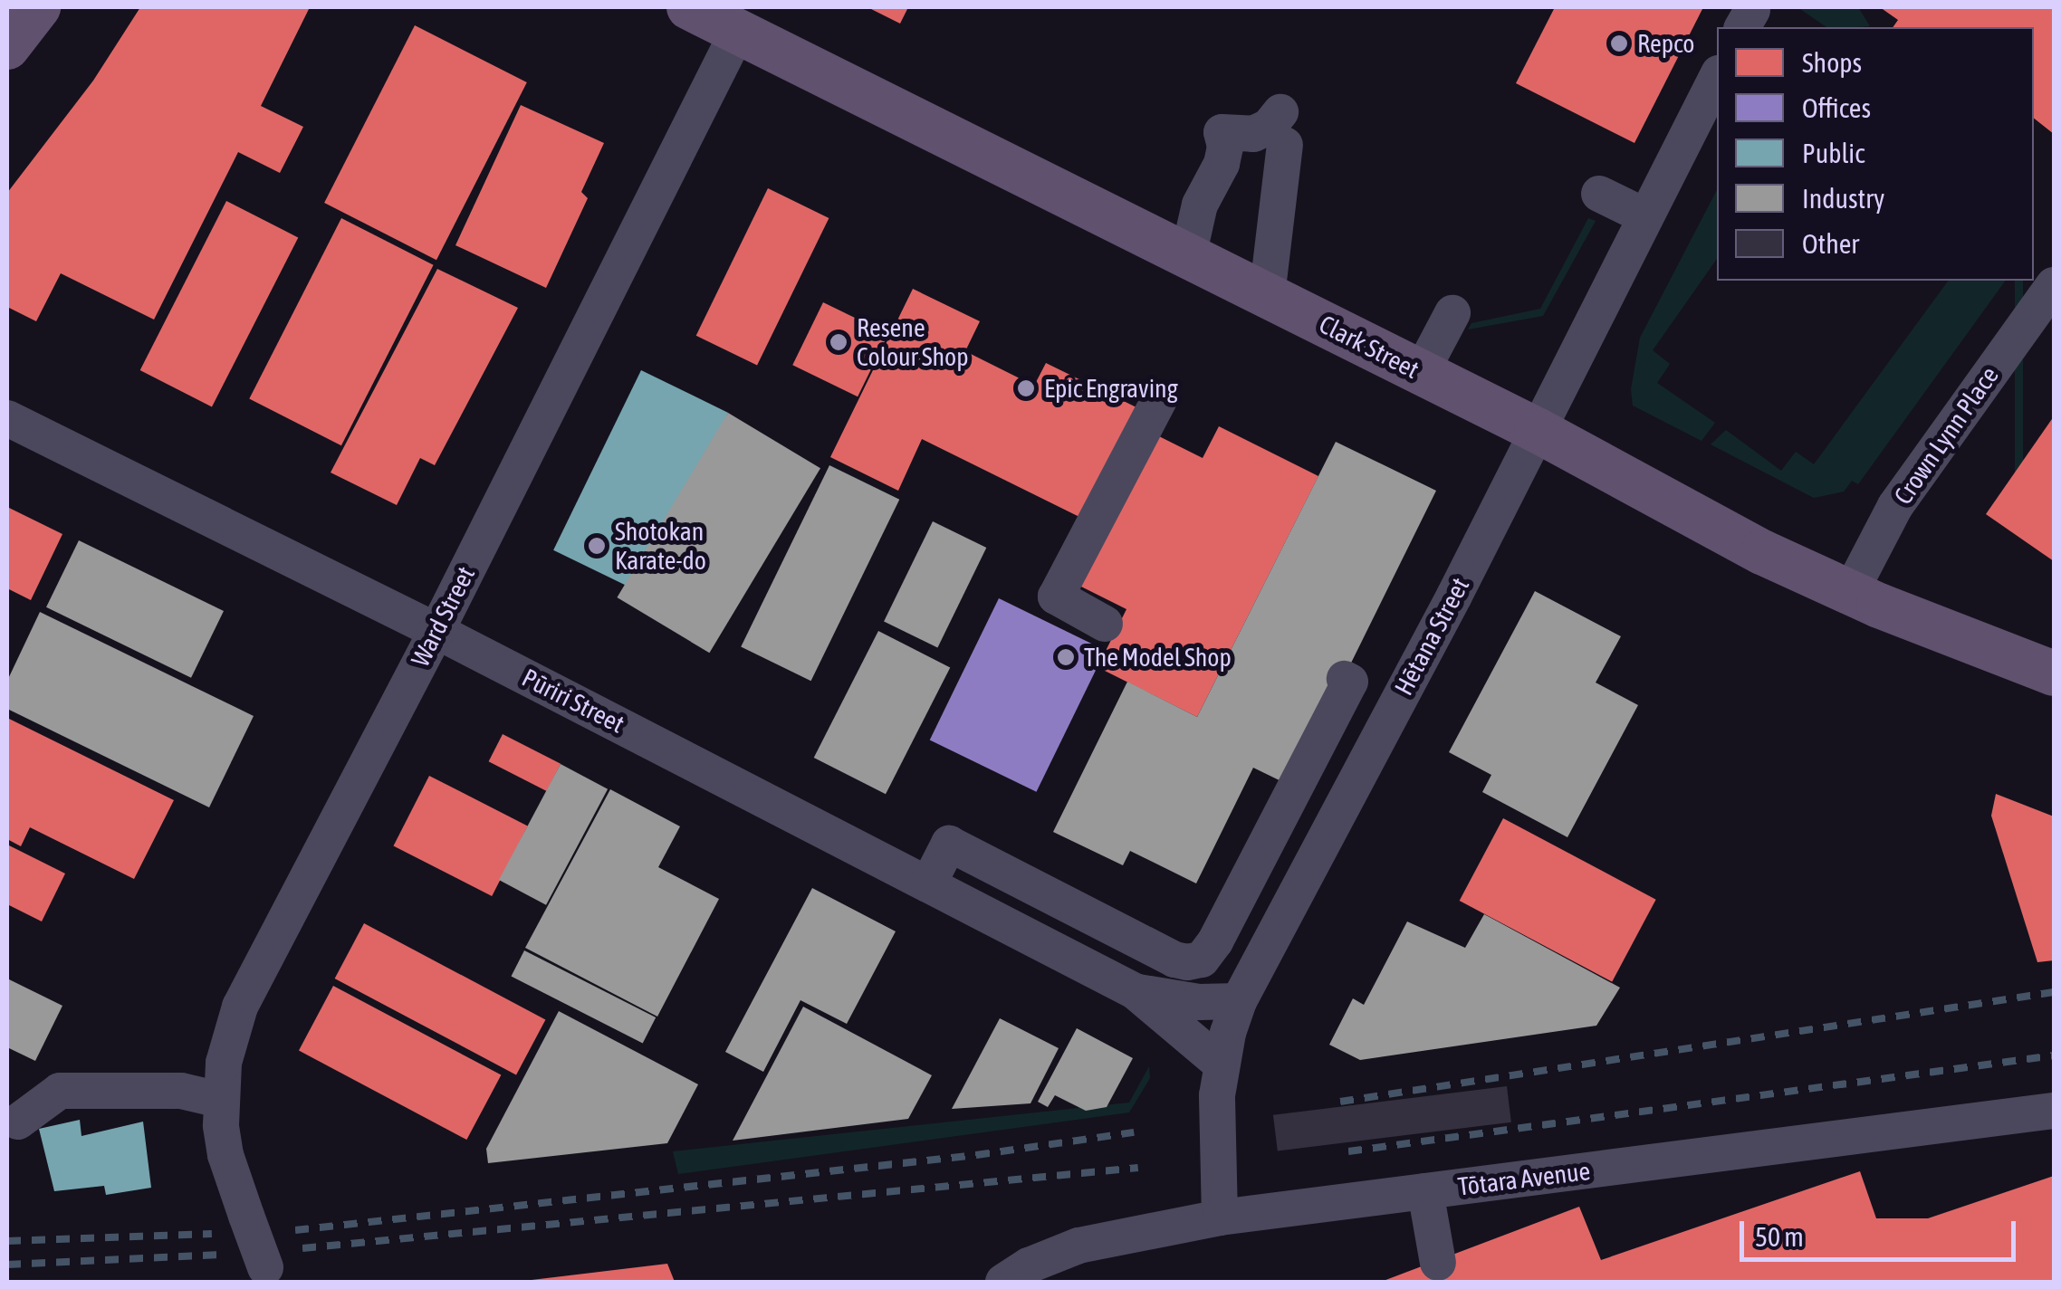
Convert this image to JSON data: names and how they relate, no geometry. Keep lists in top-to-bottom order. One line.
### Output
{"streets":{"main road":["Clark Street"],"street":["Crown Lynn Place","Ward Street","Hētana Street","Pūriri Street","Tōtara Avenue"]},"crossings":[["Clark Street","Crown Lynn Place"],["Clark Street","Ward Street"],["Clark Street","Hētana Street"],["Ward Street","Pūriri Street"],["Hētana Street","Pūriri Street"],["Hētana Street","Tōtara Avenue"]],"places":["Repco","Resene Colour Shop","Epic Engraving","Shotokan Karate-do","The Model Shop"],"legend":["Shops","Offices","Public","Industry","Other"],"scale_bar":"50 m"}
